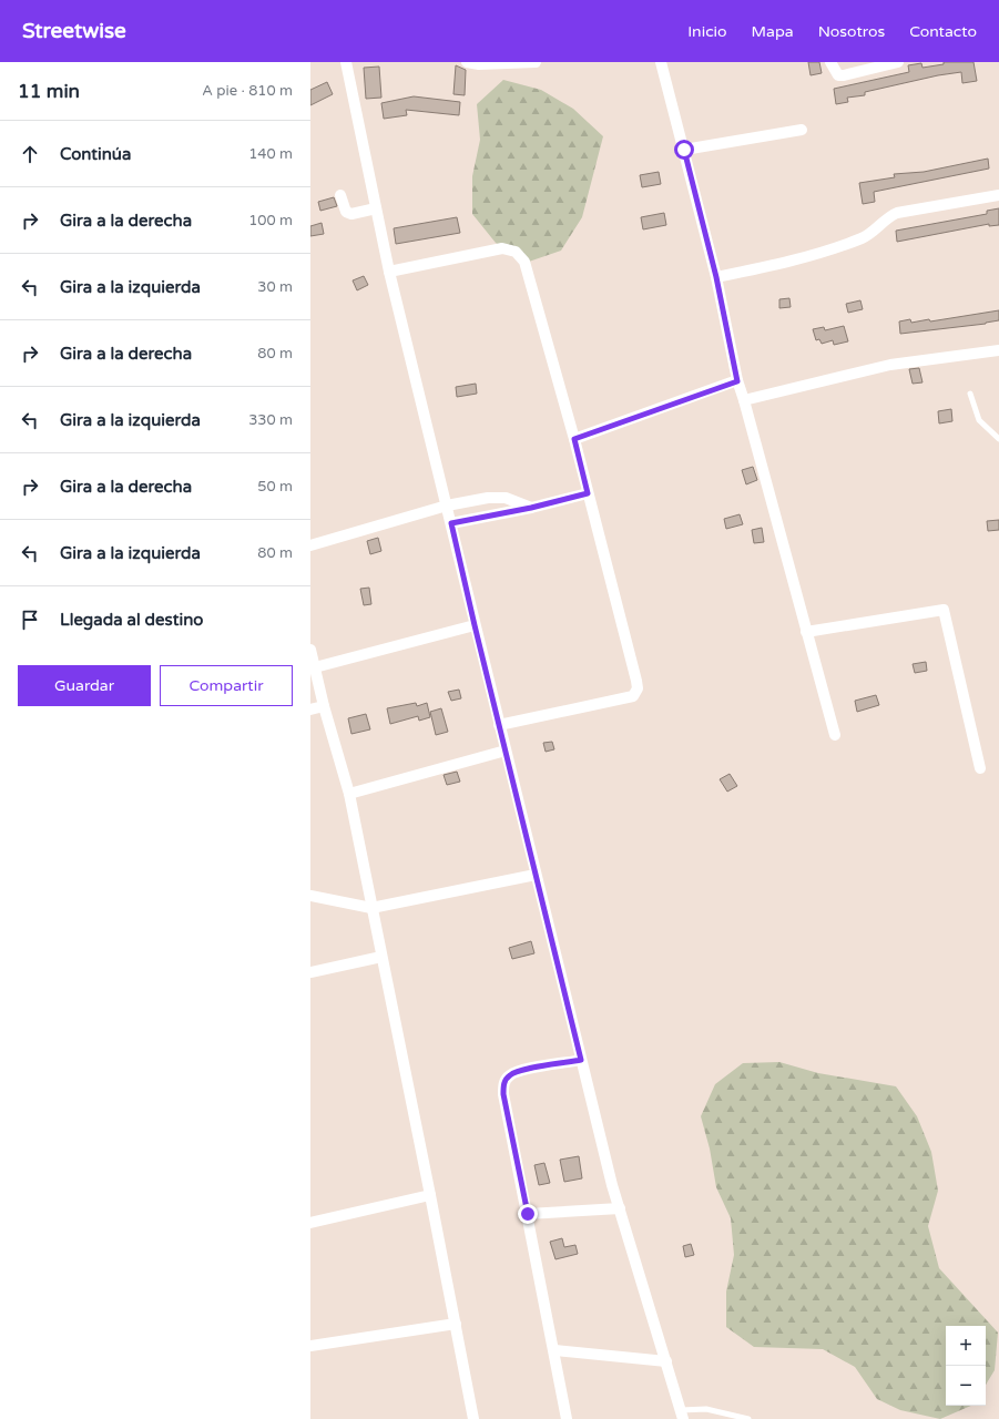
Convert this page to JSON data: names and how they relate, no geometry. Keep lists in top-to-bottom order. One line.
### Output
{"page":{"header":"Streetwise","nav":["Inicio","Mapa","Nosotros","Contacto"],"heading":["11 min","A pie · 810 m"],"list":[["Continúa","140 m"],["Gira a la derecha","100 m"],["Gira a la izquierda","30 m"],["Gira a la derecha","80 m"],["Gira a la izquierda","330 m"],["Gira a la derecha","50 m"],["Gira a la izquierda","80 m"],"Llegada al destino"],"buttons":["Guardar","Compartir"],"map_buttons":["+","−"]}}
